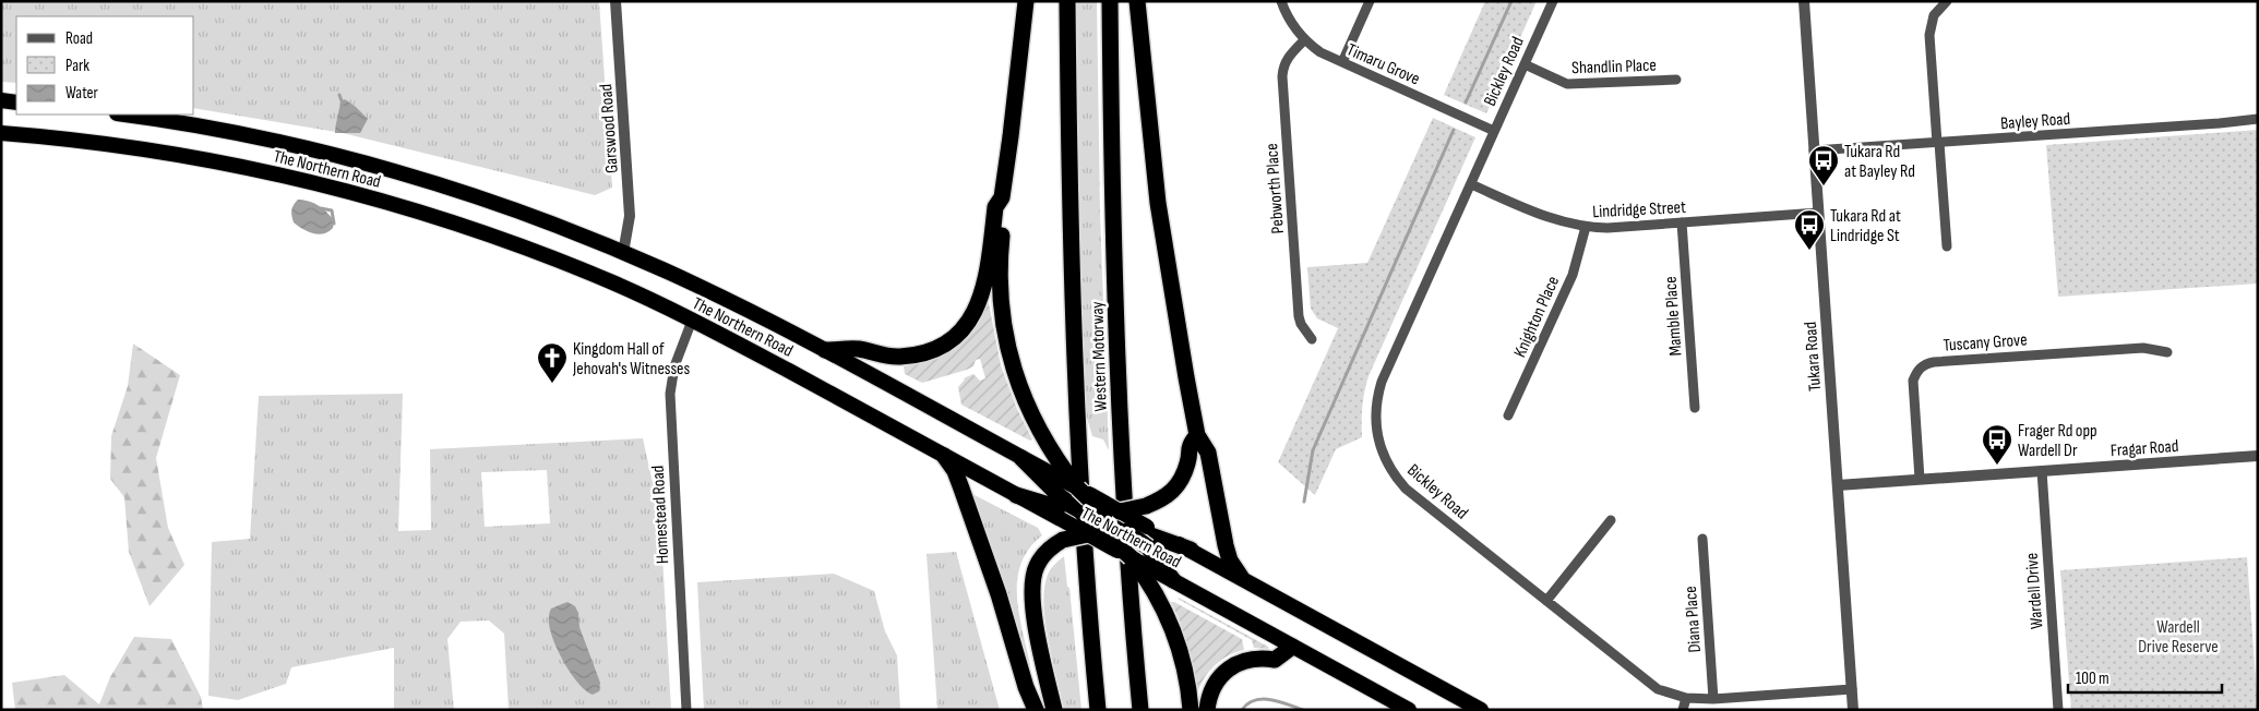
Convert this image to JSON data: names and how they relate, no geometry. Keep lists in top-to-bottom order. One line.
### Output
{"streets":{"highway":["The Northern Road","Western Motorway"],"street":["Timaru Grove","Shandlin Place","Bickley Road","Bayley Road","Garswood Road","Pebworth Place","Lindridge Street","Knighton Place","Mamble Place","Tuscany Grove","Tukara Road","Fragar Road","Homestead Road","Wardell Drive","Diana Place"]},"crossings":[["Timaru Grove","Bickley Road"],["Timaru Grove","Pebworth Place"],["Shandlin Place","Bickley Road"],["Bickley Road","Lindridge Street"],["Bickley Road","Tukara Road"],["Bickley Road","Diana Place"],["Bayley Road","Tukara Road"],["Garswood Road","The Northern Road"],["The Northern Road","Homestead Road"],["Lindridge Street","Knighton Place"],["Lindridge Street","Mamble Place"],["Lindridge Street","Tukara Road"],["Tuscany Grove","Fragar Road"],["Tukara Road","Fragar Road"],["Fragar Road","Wardell Drive"]],"parks":["Wardell Drive Reserve"],"places":{"bus stop":["Tukara Rd at Bayley Rd","Tukara Rd at Lindridge St","Frager Rd opp Wardell Dr"],"church":["Kingdom Hall of Jehovah's Witnesses"]},"legend":["Road","Park","Water"],"scale_bar":"100 m"}
